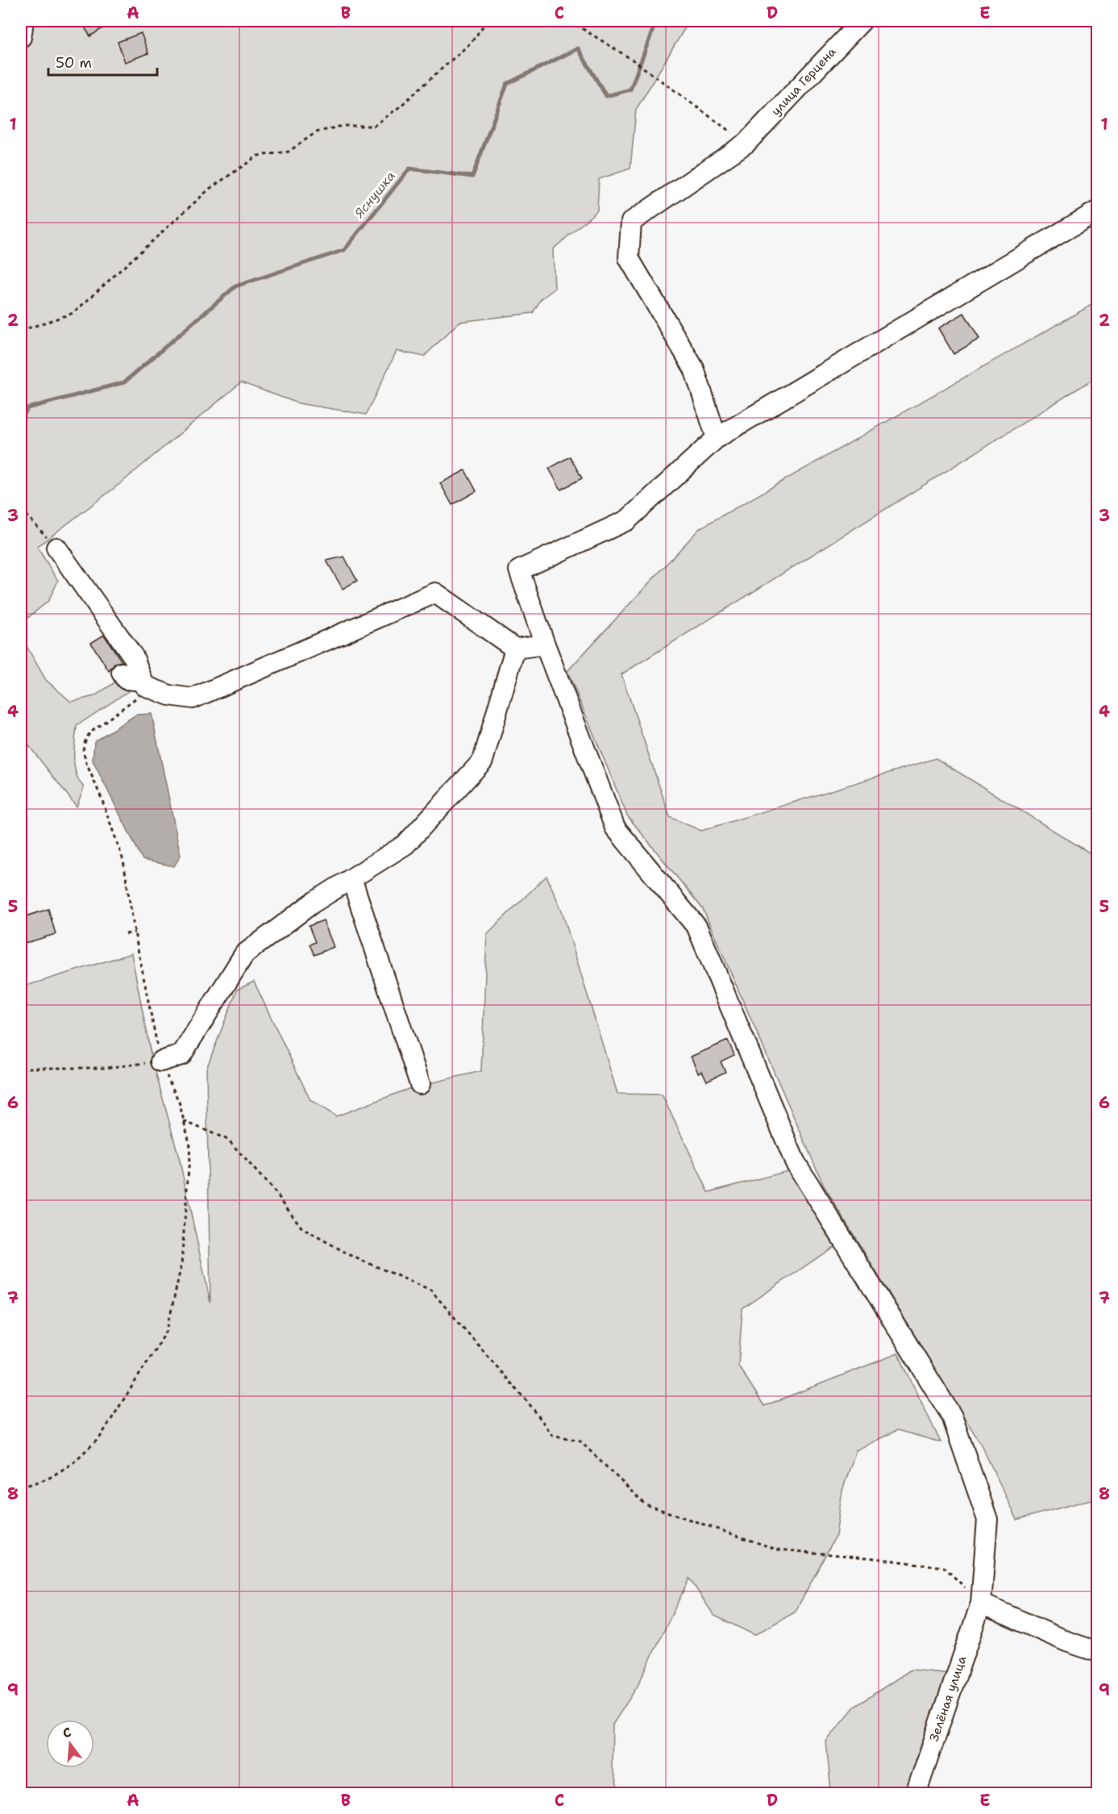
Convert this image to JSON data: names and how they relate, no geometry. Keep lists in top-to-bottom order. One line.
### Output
{"streets":{"street":["улица Герцена","Зелёная улица"]},"crossings":[["улица Герцена","Зелёная улица"]],"water":["Яснушка"],"scale_bar":"50 m","north":"top","grid":{"columns":["A","B","C","D","E"],"rows":["1","2","3","4","5","6","7","8","9"]}}
